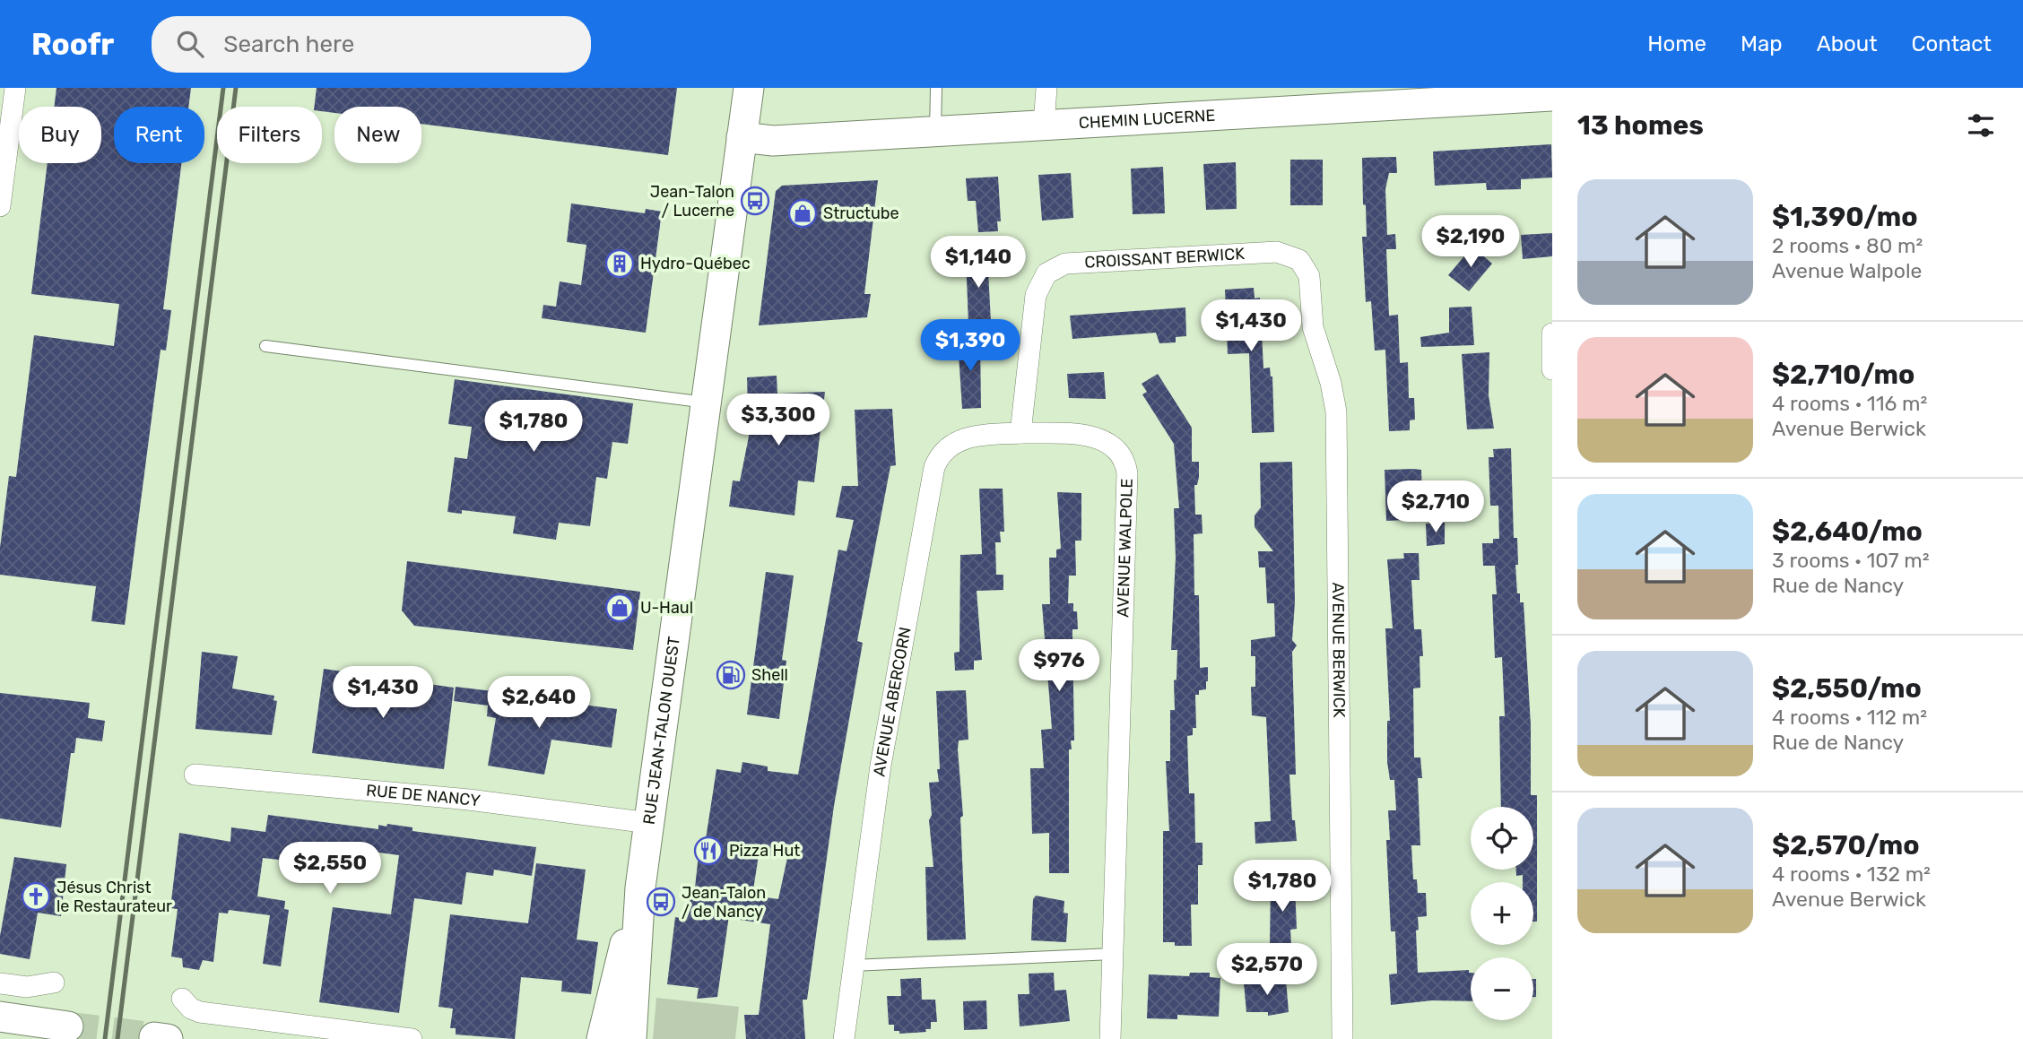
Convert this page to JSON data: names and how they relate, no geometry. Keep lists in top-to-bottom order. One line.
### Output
{"streets":{"main road":["CHEMIN LUCERNE","RUE JEAN-TALON OUEST"],"street":["CROISSANT BERWICK","AVENUE WALPOLE","AVENUE BERWICK","AVENUE ABERCORN","RUE DE NANCY"]},"crossings":[["CHEMIN LUCERNE","RUE JEAN-TALON OUEST"],["CROISSANT BERWICK","AVENUE WALPOLE"],["CROISSANT BERWICK","AVENUE BERWICK"],["CROISSANT BERWICK","AVENUE ABERCORN"],["AVENUE WALPOLE","AVENUE ABERCORN"],["RUE JEAN-TALON OUEST","RUE DE NANCY"]],"places":{"bus stop":["Jean-Talon / Lucerne","Jean-Talon / de Nancy"],"shop":["Structube","U-Haul"],"building":["Hydro-Québec"],"fuel station":["Shell"],"restaurant":["Pizza Hut"],"church":["Jésus Christ le Restaurateur"]},"page":{"header":"Roofr","search":"Search here","nav":["Home","Map","About","Contact"],"heading":"13 homes","chip":["Buy","Rent","Filters","New"],"list":[{"name":"$1,390/mo","note":"2 rooms · 80 m² · Avenue Walpole"},{"name":"$2,710/mo","note":"4 rooms · 116 m² · Avenue Berwick"},{"name":"$2,640/mo","note":"3 rooms · 107 m² · Rue de Nancy"},{"name":"$2,550/mo","note":"4 rooms · 112 m² · Rue de Nancy"},{"name":"$2,570/mo","note":"4 rooms · 132 m² · Avenue Berwick"}],"price":["$2,190","$1,140","$1,430","$1,390","$3,300","$1,780","$2,710","$976","$1,430","$2,640","$2,550","$1,780","$2,570"],"map_buttons":["+","−"]}}
